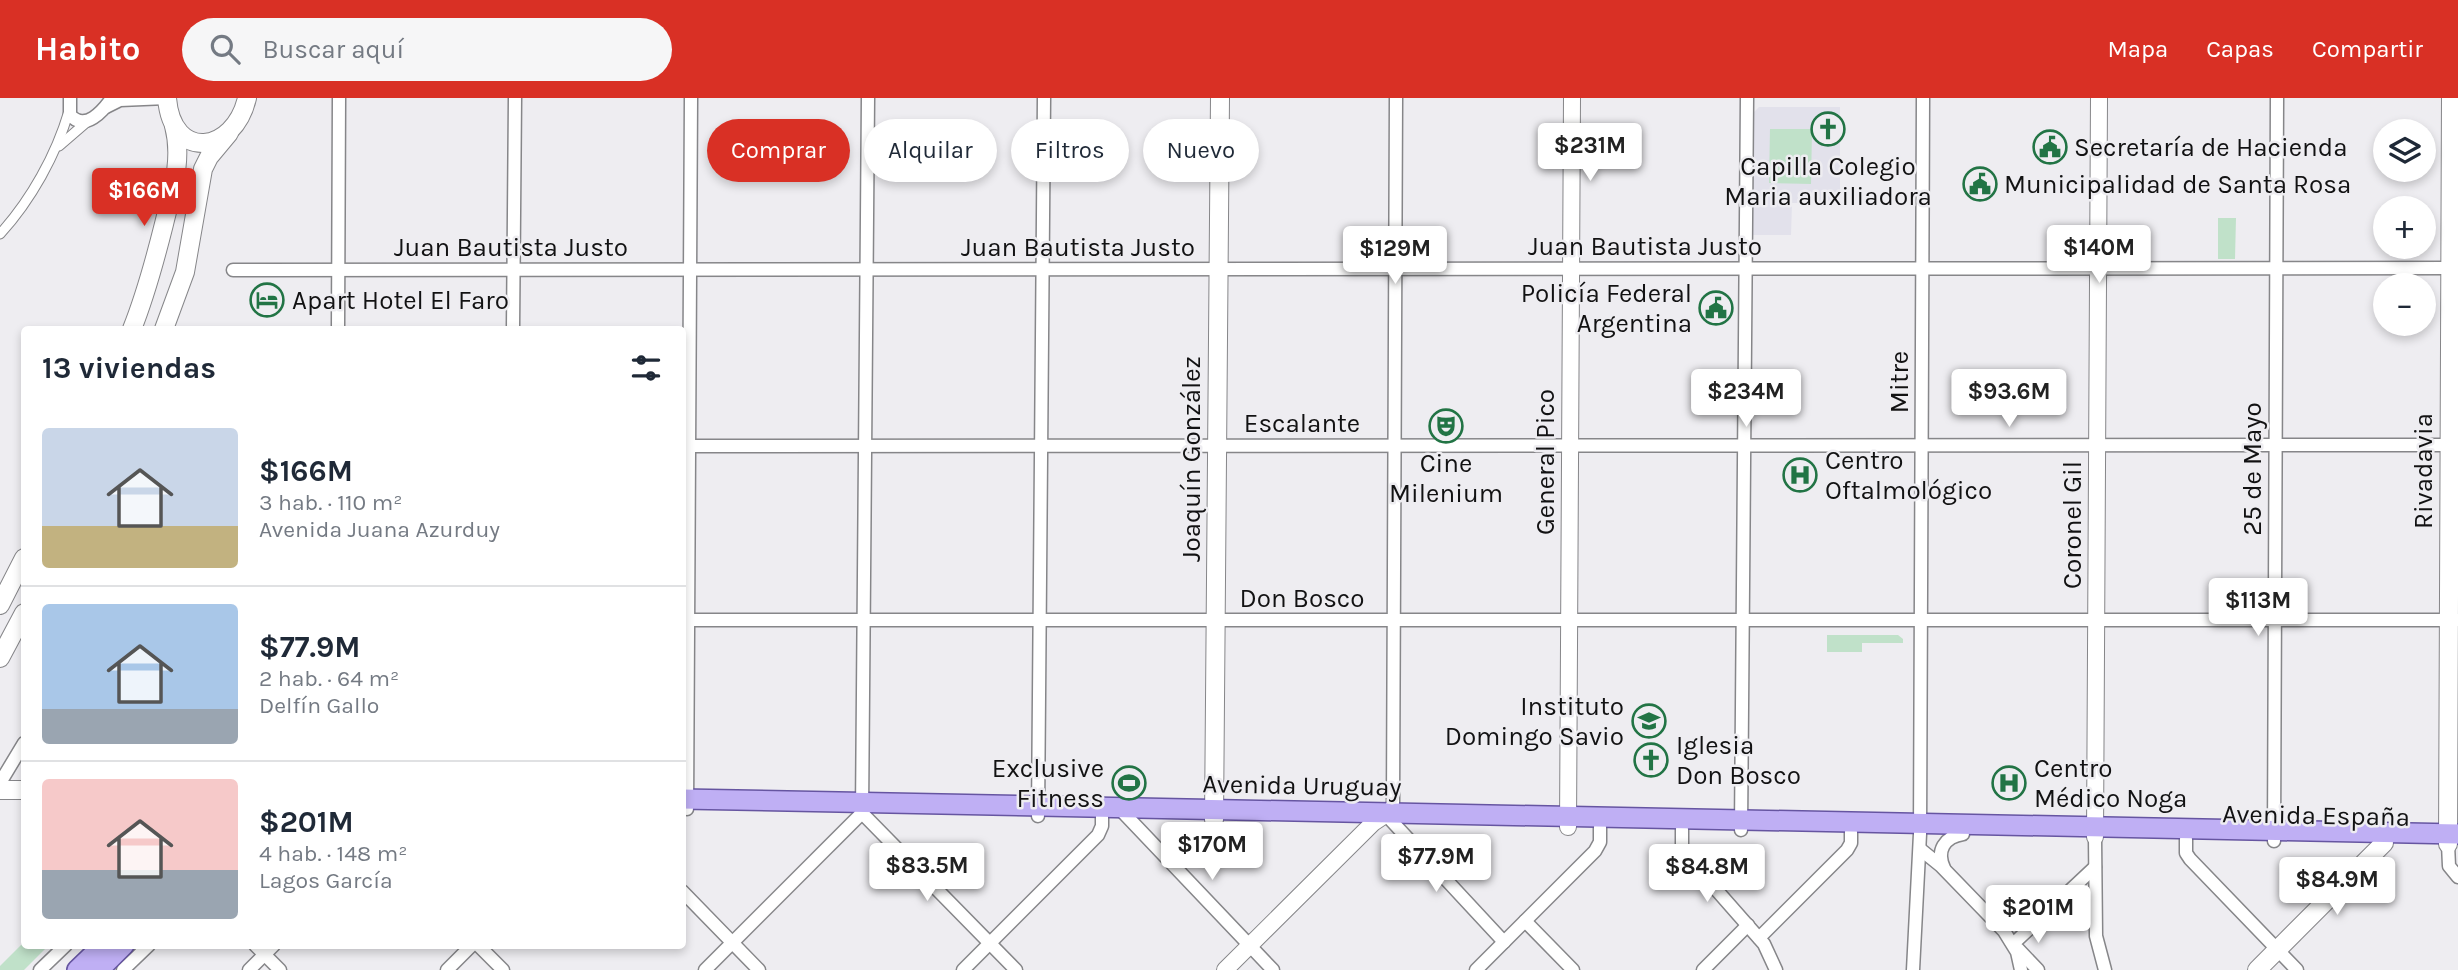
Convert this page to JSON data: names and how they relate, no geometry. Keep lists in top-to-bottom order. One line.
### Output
{"streets":{"main road":["Joaquín González","Rivadavia","Avenida Uruguay","Avenida España"],"street":["Juan Bautista Justo","Mitre","Escalante","General Pico","25 de Mayo","Coronel Gil","Don Bosco"]},"crossings":[["Juan Bautista Justo","Mitre"],["Juan Bautista Justo","Joaquín González"],["Juan Bautista Justo","General Pico"],["Juan Bautista Justo","25 de Mayo"],["Juan Bautista Justo","Rivadavia"],["Juan Bautista Justo","Coronel Gil"],["Mitre","Escalante"],["Mitre","Don Bosco"],["Mitre","Avenida Uruguay"],["Mitre","Avenida España"],["Escalante","Joaquín González"],["Escalante","General Pico"],["Escalante","25 de Mayo"],["Escalante","Rivadavia"],["Escalante","Coronel Gil"],["Joaquín González","Don Bosco"],["Joaquín González","Avenida Uruguay"],["General Pico","Don Bosco"],["General Pico","Avenida Uruguay"],["25 de Mayo","Don Bosco"],["25 de Mayo","Avenida España"],["Rivadavia","Don Bosco"],["Rivadavia","Avenida España"],["Coronel Gil","Don Bosco"],["Coronel Gil","Avenida España"],["Avenida Uruguay","Avenida España"]],"places":{"church":["Capilla Colegio Maria auxiliadora","Iglesia Don Bosco"],"public building":["Secretaría de Hacienda","Municipalidad de Santa Rosa","Policía Federal Argentina"],"hotel":["Apart Hotel El Faro"],"theatre":["Cine Milenium"],"hospital":["Centro Oftalmológico","Centro Médico Noga"],"school or university":["Instituto Domingo Savio"],"sports":["Exclusive Fitness"]},"page":{"header":"Habito","search":"Buscar aquí","nav":["Mapa","Capas","Compartir"],"map_buttons":["+","−"],"chip":["Comprar","Alquilar","Filtros","Nuevo"],"price":["$231M","$166M","$140M","$129M","$234M","$93.6M","$113M","$170M","$77.9M","$83.5M","$84.8M","$84.9M","$201M"],"heading":"13 viviendas","list":[{"name":"$166M","note":"3 hab. · 110 m² · Avenida Juana Azurduy"},{"name":"$77.9M","note":"2 hab. · 64 m² · Delfín Gallo"},{"name":"$201M","note":"4 hab. · 148 m² · Lagos García"}]}}
